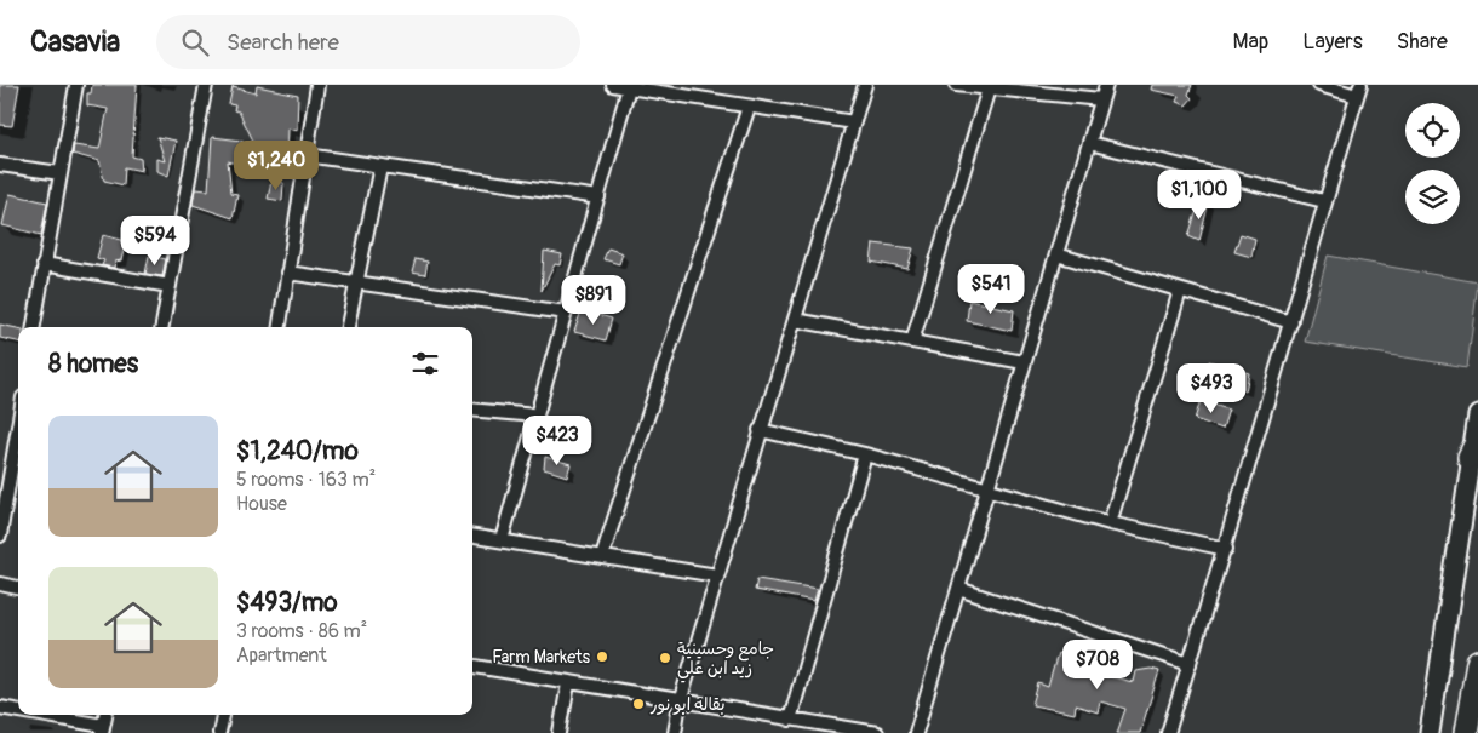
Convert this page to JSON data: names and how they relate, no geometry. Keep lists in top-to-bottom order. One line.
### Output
{"places":["Farm Markets","جامع وحسينية زيد ابن علي","بقاله ابو نور"],"page":{"header":"Casavia","search":"Search here","nav":["Map","Layers","Share"],"price":["$1,240","$1,100","$594","$541","$891","$493","$423","$708"],"heading":"8 homes","list":[{"name":"$1,240/mo","note":"5 rooms · 163 m² · House"},{"name":"$493/mo","note":"3 rooms · 86 m² · Apartment"}]}}
